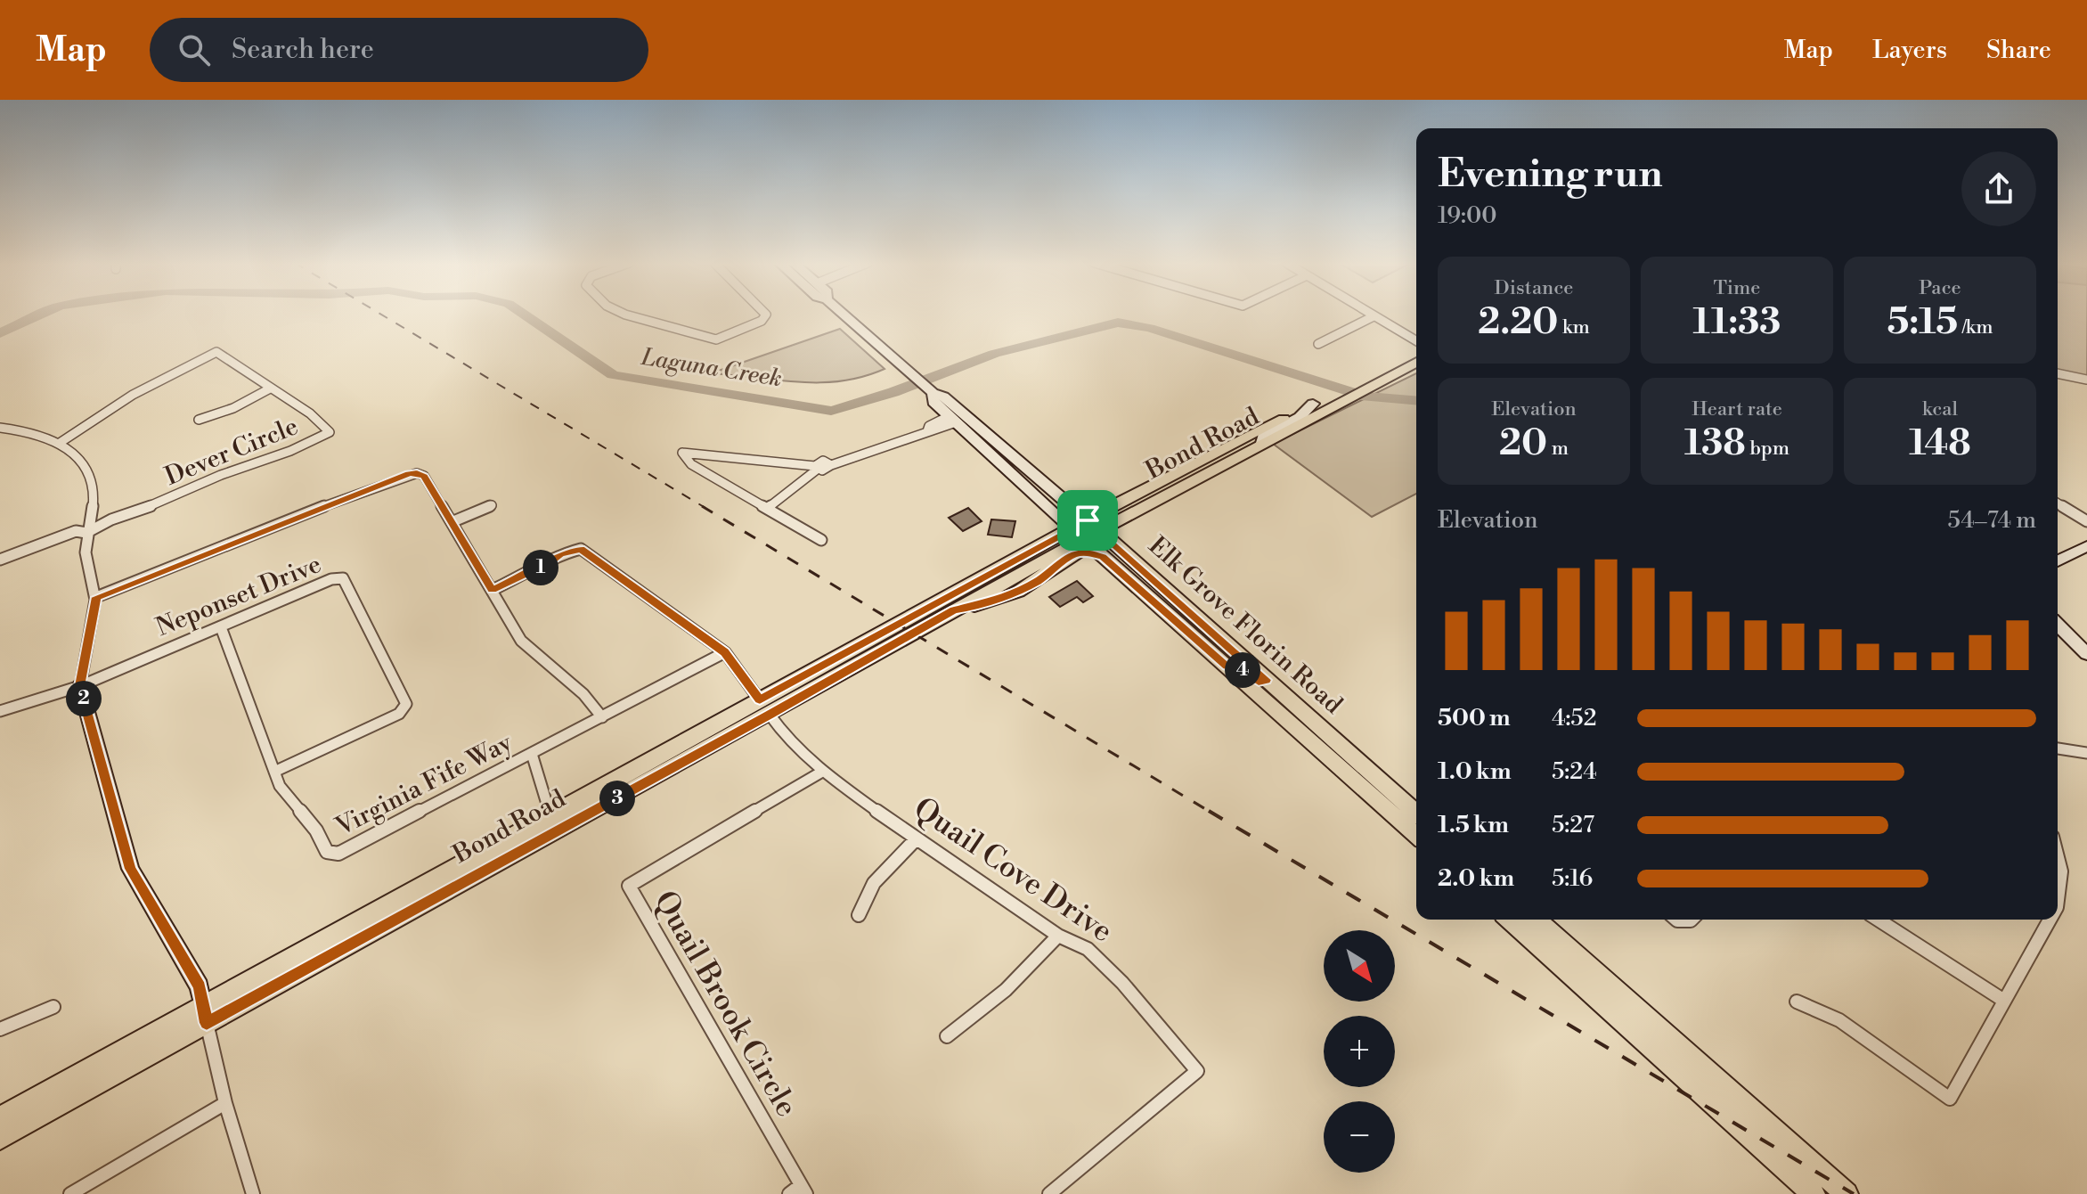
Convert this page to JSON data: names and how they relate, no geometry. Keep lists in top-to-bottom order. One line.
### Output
{"streets":{"main road":["Bond Road","Elk Grove Florin Road"],"street":["Dever Circle","Neponset Drive","Virginia Fife Way","Quail Cove Drive","Quail Brook Circle"]},"crossings":[["Bond Road","Elk Grove Florin Road"],["Bond Road","Quail Cove Drive"],["Neponset Drive","Virginia Fife Way"],["Virginia Fife Way","Quail Cove Drive"],["Quail Cove Drive","Quail Brook Circle"]],"water":["Laguna Creek"],"north":"bottom right","page":{"header":"Map","search":"Search here","nav":["Map","Layers","Share"],"heading":["Evening run","19:00"],"stats":[["Distance","2.20 km"],["Time","11:33"],["Pace","5:15 /km"],["Elevation","20 m"],["Heart rate","138 bpm"],["kcal","148"]],"chart":["Elevation","54–74 m"],"pins":["1","4","2","3"],"list":[{"name":"500 m","note":"4:52"},{"name":"1.0 km","note":"5:24"},{"name":"1.5 km","note":"5:27"},{"name":"2.0 km","note":"5:16"}],"map_buttons":["+","−"]}}
